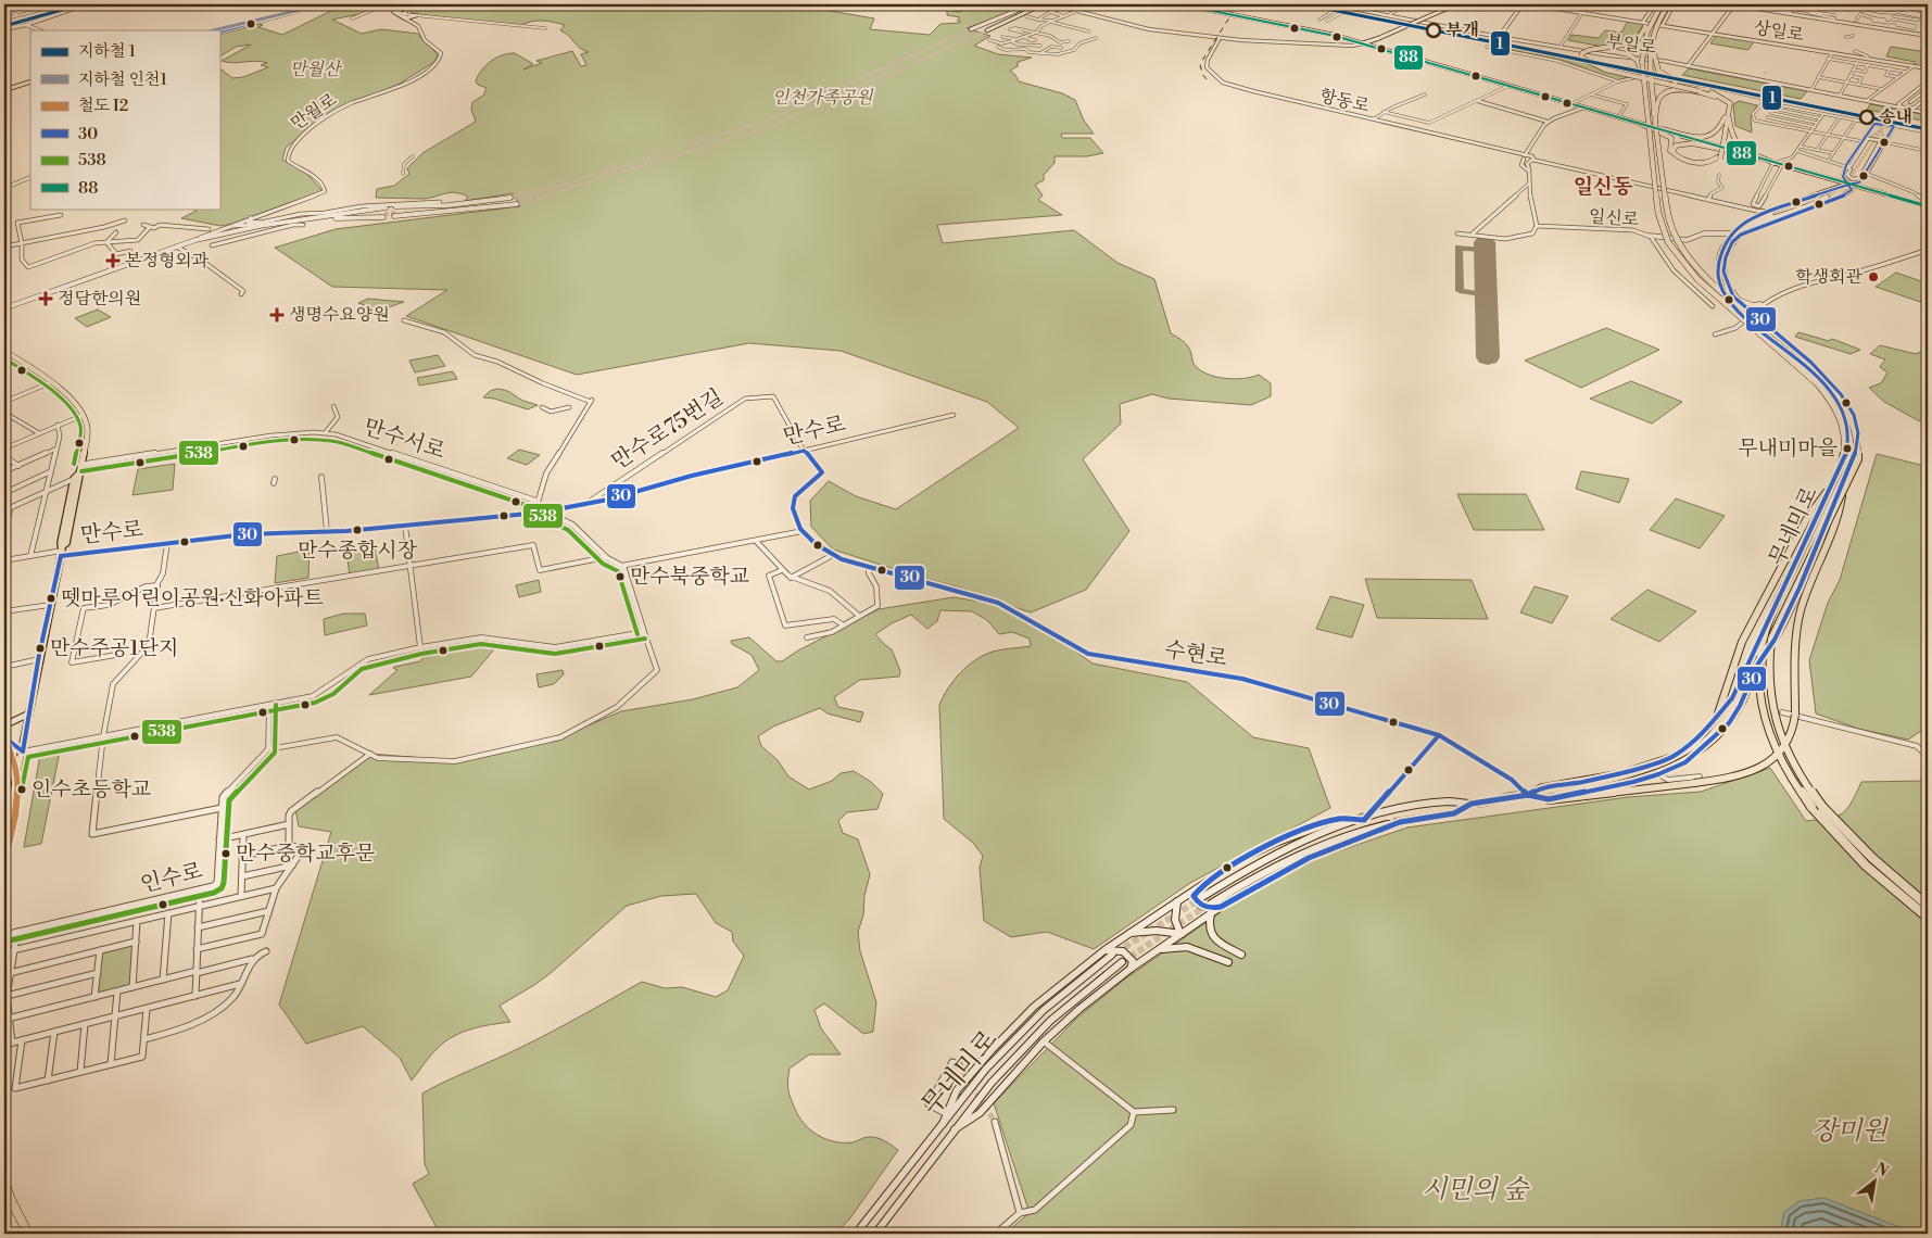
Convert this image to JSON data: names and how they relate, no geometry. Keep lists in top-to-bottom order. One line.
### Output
{"streets":{"main road":["무네미로"],"street":["상일로","부일로","항동로","만월로","일신로","만수로75번길","만수로","만수서로","수현로","인수로"]},"crossings":[["만수로75번길","만수로"],["만수로75번길","수현로"],["만수로","만수서로"],["만수로","수현로"],["만수로","인수로"],["무네미로","수현로"]],"districts":["일신동"],"parks":["만월산","인천가족공원","장미원","시민의 숲"],"places":{"other":["부개","송내","학생회관","무내미마을","만수종합시장","만수북중학교","뗏마루어린이공원·신화아파트","만수주공1단지","인수초등학교","만수중학교후문"],"health":["본정형외과","정담한의원","생명수요양원"]},"lines":["metro line 1","metro line 인천1","transit line 30","transit line 88","transit line 538","rail line I2"],"legend":["지하철 1","지하철 인천1","철도 I2","30","538","88"],"north":"top right"}
